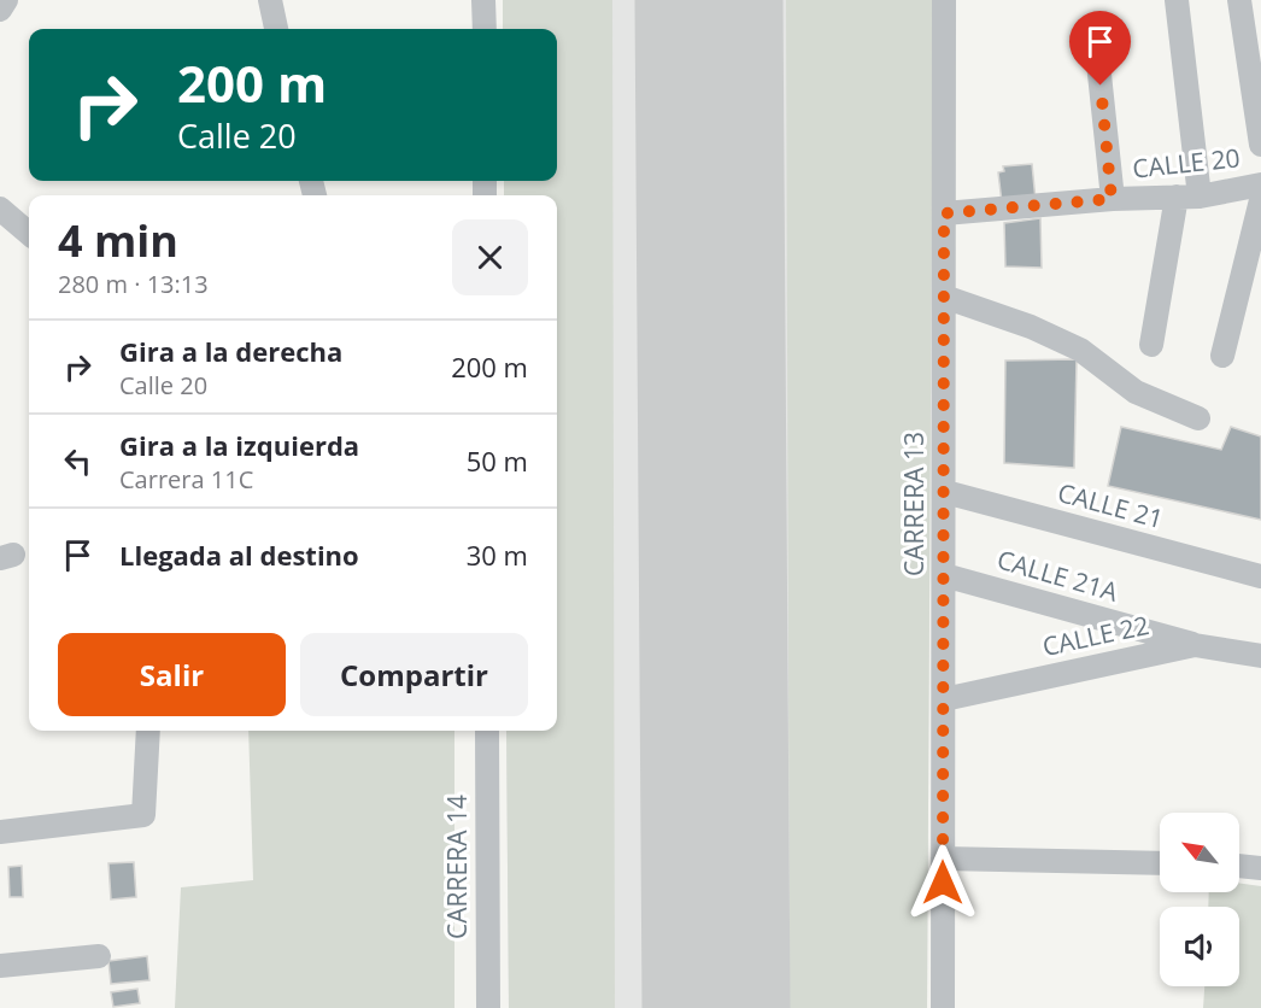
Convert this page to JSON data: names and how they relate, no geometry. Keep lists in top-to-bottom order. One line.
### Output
{"streets":{"street":["CALLE 20","CARRERA 13","CALLE 21","CALLE 21A","CALLE 22","CARRERA 14"]},"crossings":[["CALLE 20","CARRERA 13"],["CARRERA 13","CALLE 21"],["CARRERA 13","CALLE 21A"],["CARRERA 13","CALLE 22"],["CALLE 21A","CALLE 22"]],"north":"top left","page":{"turn":["200 m","Calle 20"],"heading":["4 min","280 m · 13:13"],"list":[{"name":"Gira a la derecha","note":"Calle 20","value":"200 m"},{"name":"Gira a la izquierda","note":"Carrera 11C","value":"50 m"},{"name":"Llegada al destino","value":"30 m"}],"buttons":["Salir","Compartir"]}}
